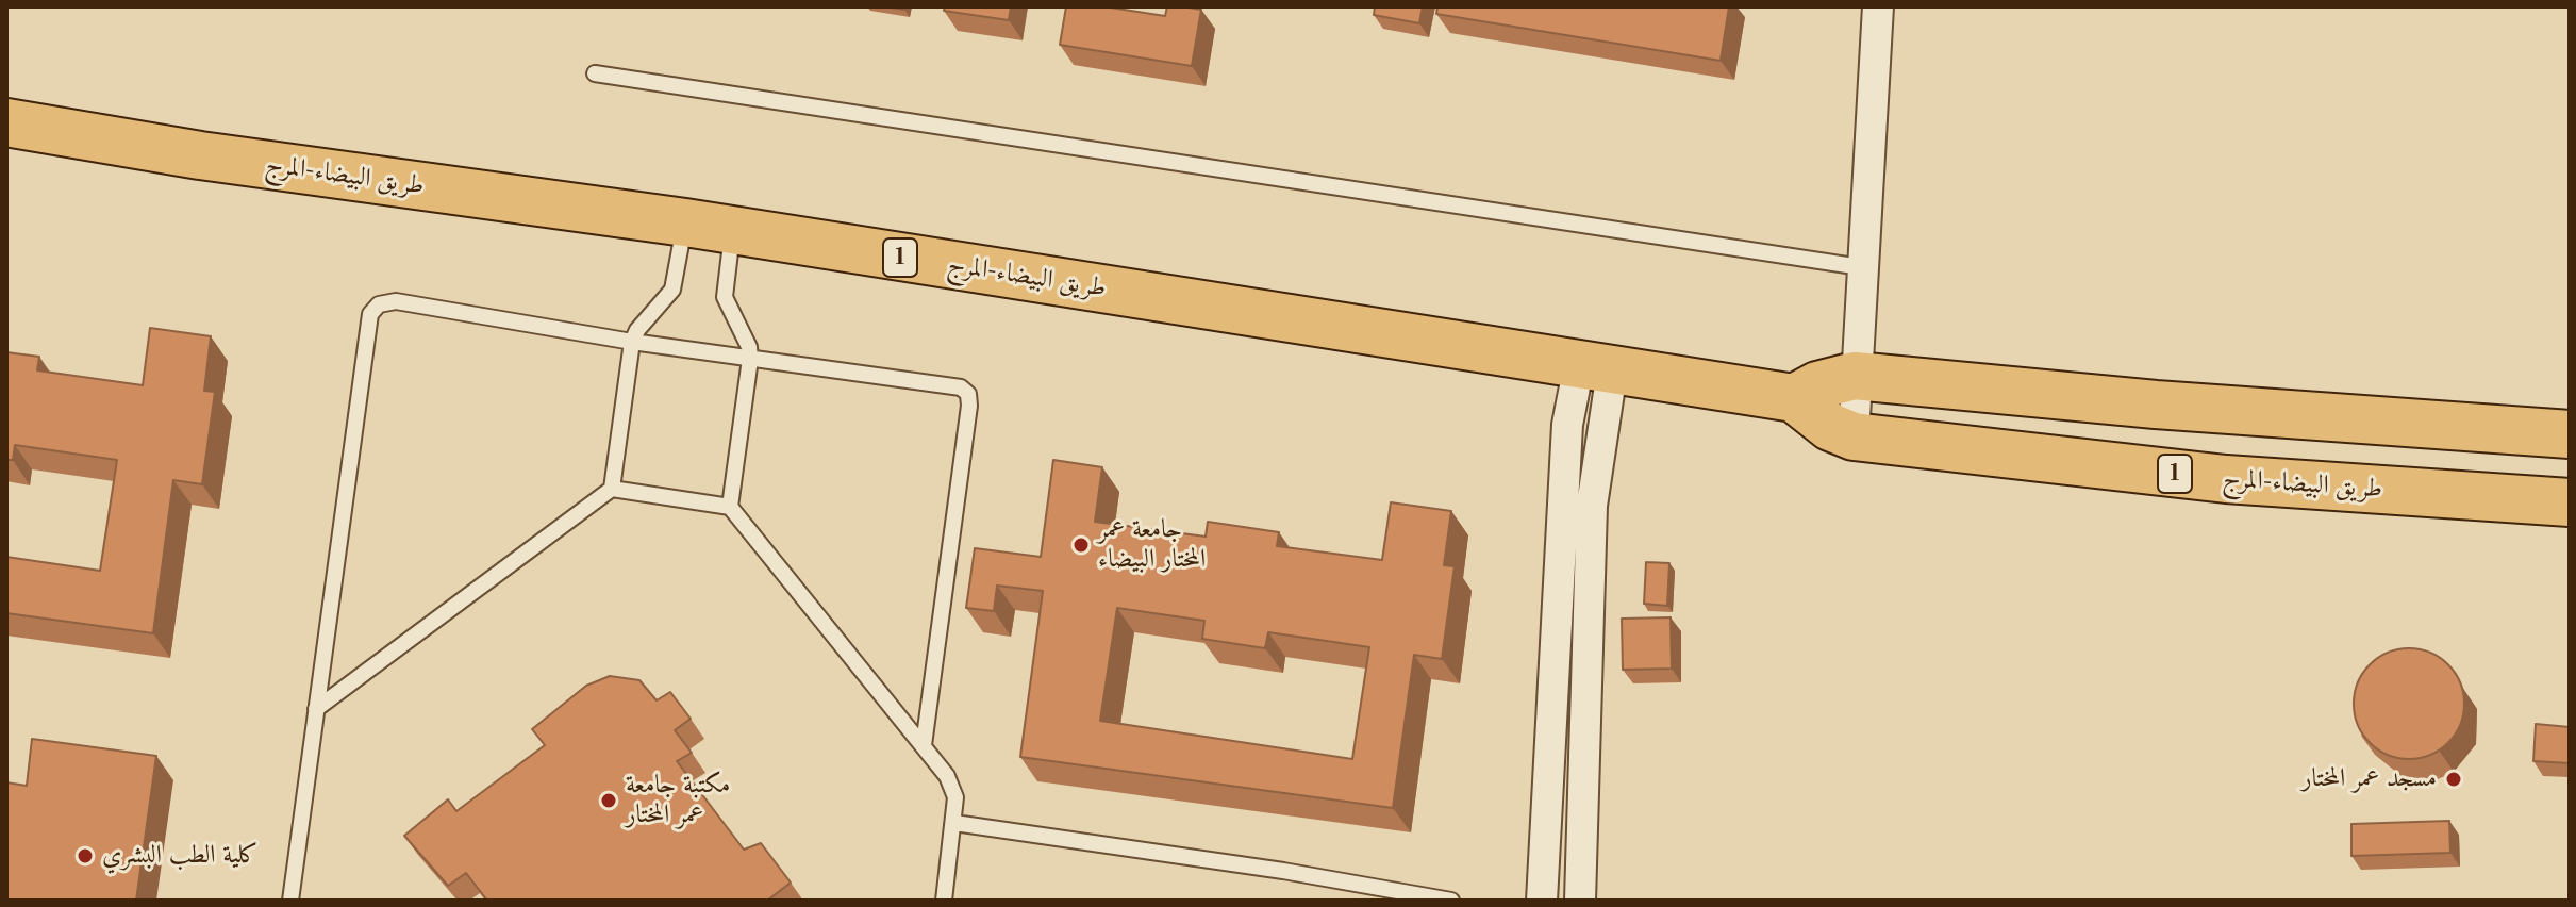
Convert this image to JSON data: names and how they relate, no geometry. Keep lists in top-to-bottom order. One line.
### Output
{"streets":{"highway":["طريق البيضاء-المرج","1"]},"places":["جامعة عمر المختار البيضاء","مسجد عمر المختار","مكتبة جامعة عمر المختار","كلية الطب البشري"]}
